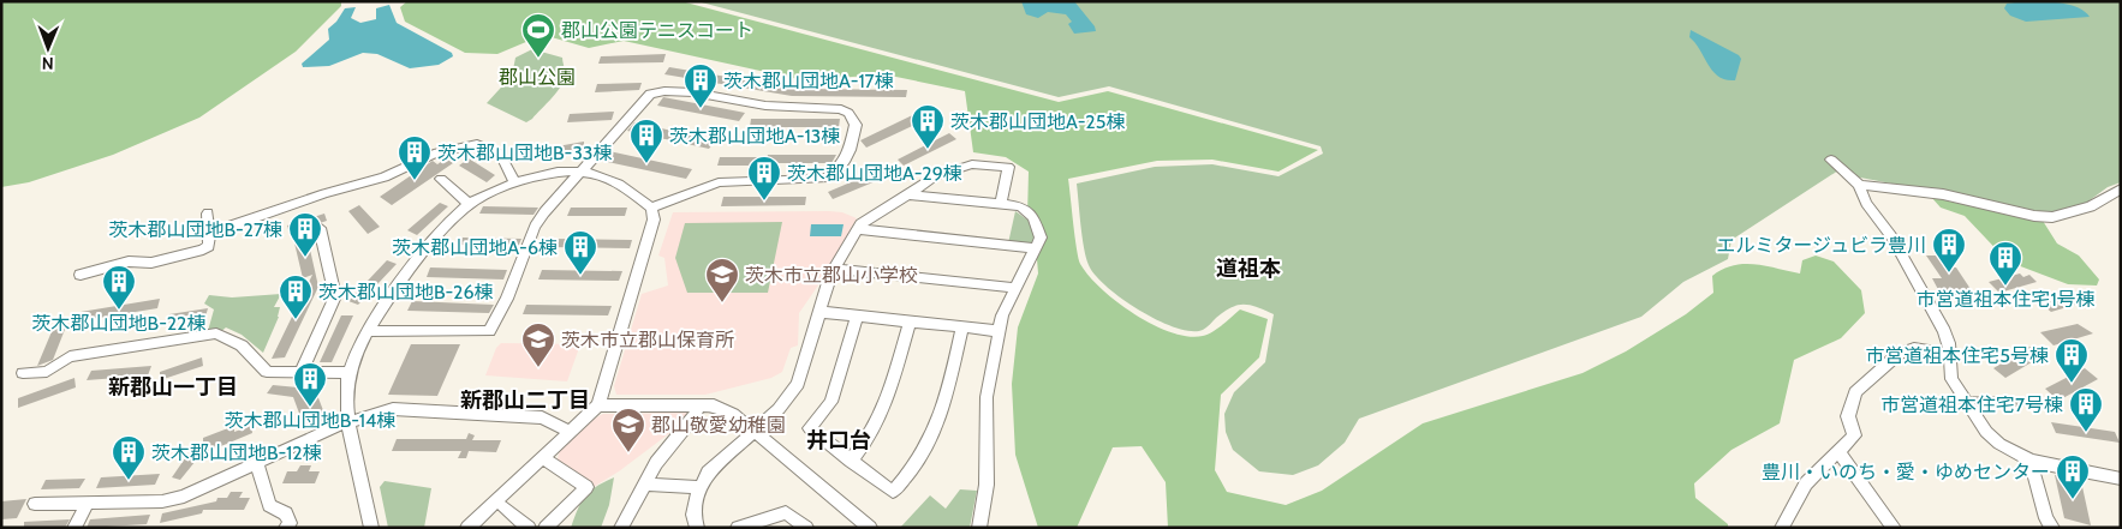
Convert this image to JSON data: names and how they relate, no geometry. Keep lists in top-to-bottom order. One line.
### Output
{"districts":["道祖本","新郡山一丁目","新郡山二丁目","井口台"],"parks":["郡山公園"],"places":{"sports":["郡山公園テニスコート"],"building":["茨木郡山団地A-17棟","茨木郡山団地A-25棟","茨木郡山団地A-13棟","茨木郡山団地B-33棟","茨木郡山団地A-29棟","茨木郡山団地B-27棟","エルミタージュビラ豊川","茨木郡山団地A-6棟","市営道祖本住宅1号棟","茨木郡山団地B-22棟","茨木郡山団地B-26棟","市営道祖本住宅5号棟","茨木郡山団地B-14棟","市営道祖本住宅7号棟","茨木郡山団地B-12棟","豊川・いのち・愛・ゆめセンター"],"school or university":["茨木市立郡山小学校","茨木市立郡山保育所","郡山敬愛幼稚園"]},"north":"bottom"}
